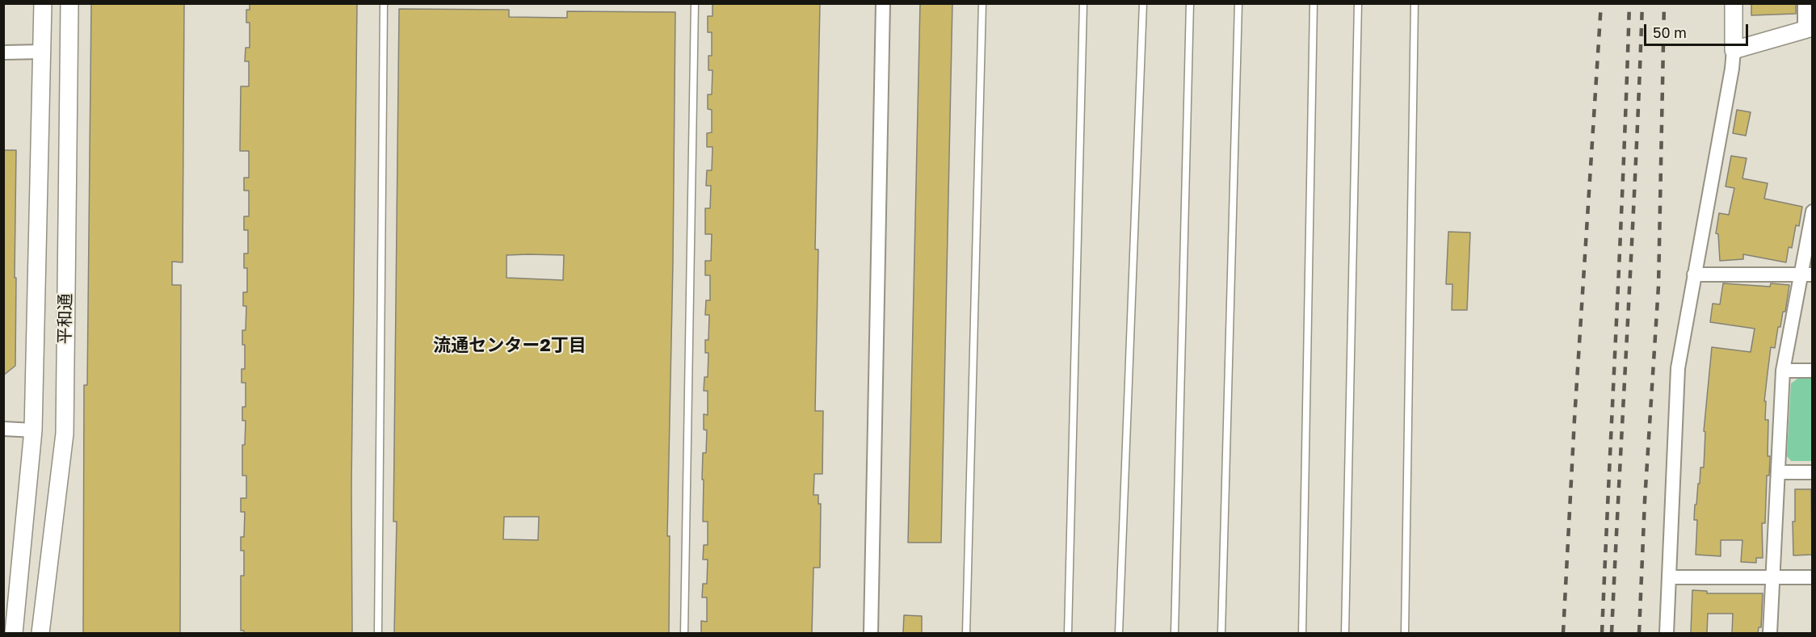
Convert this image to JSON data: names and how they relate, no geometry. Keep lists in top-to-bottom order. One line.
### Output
{"streets":{"street":["平和通"]},"districts":["流通センター2丁目"],"scale_bar":"50 m"}
